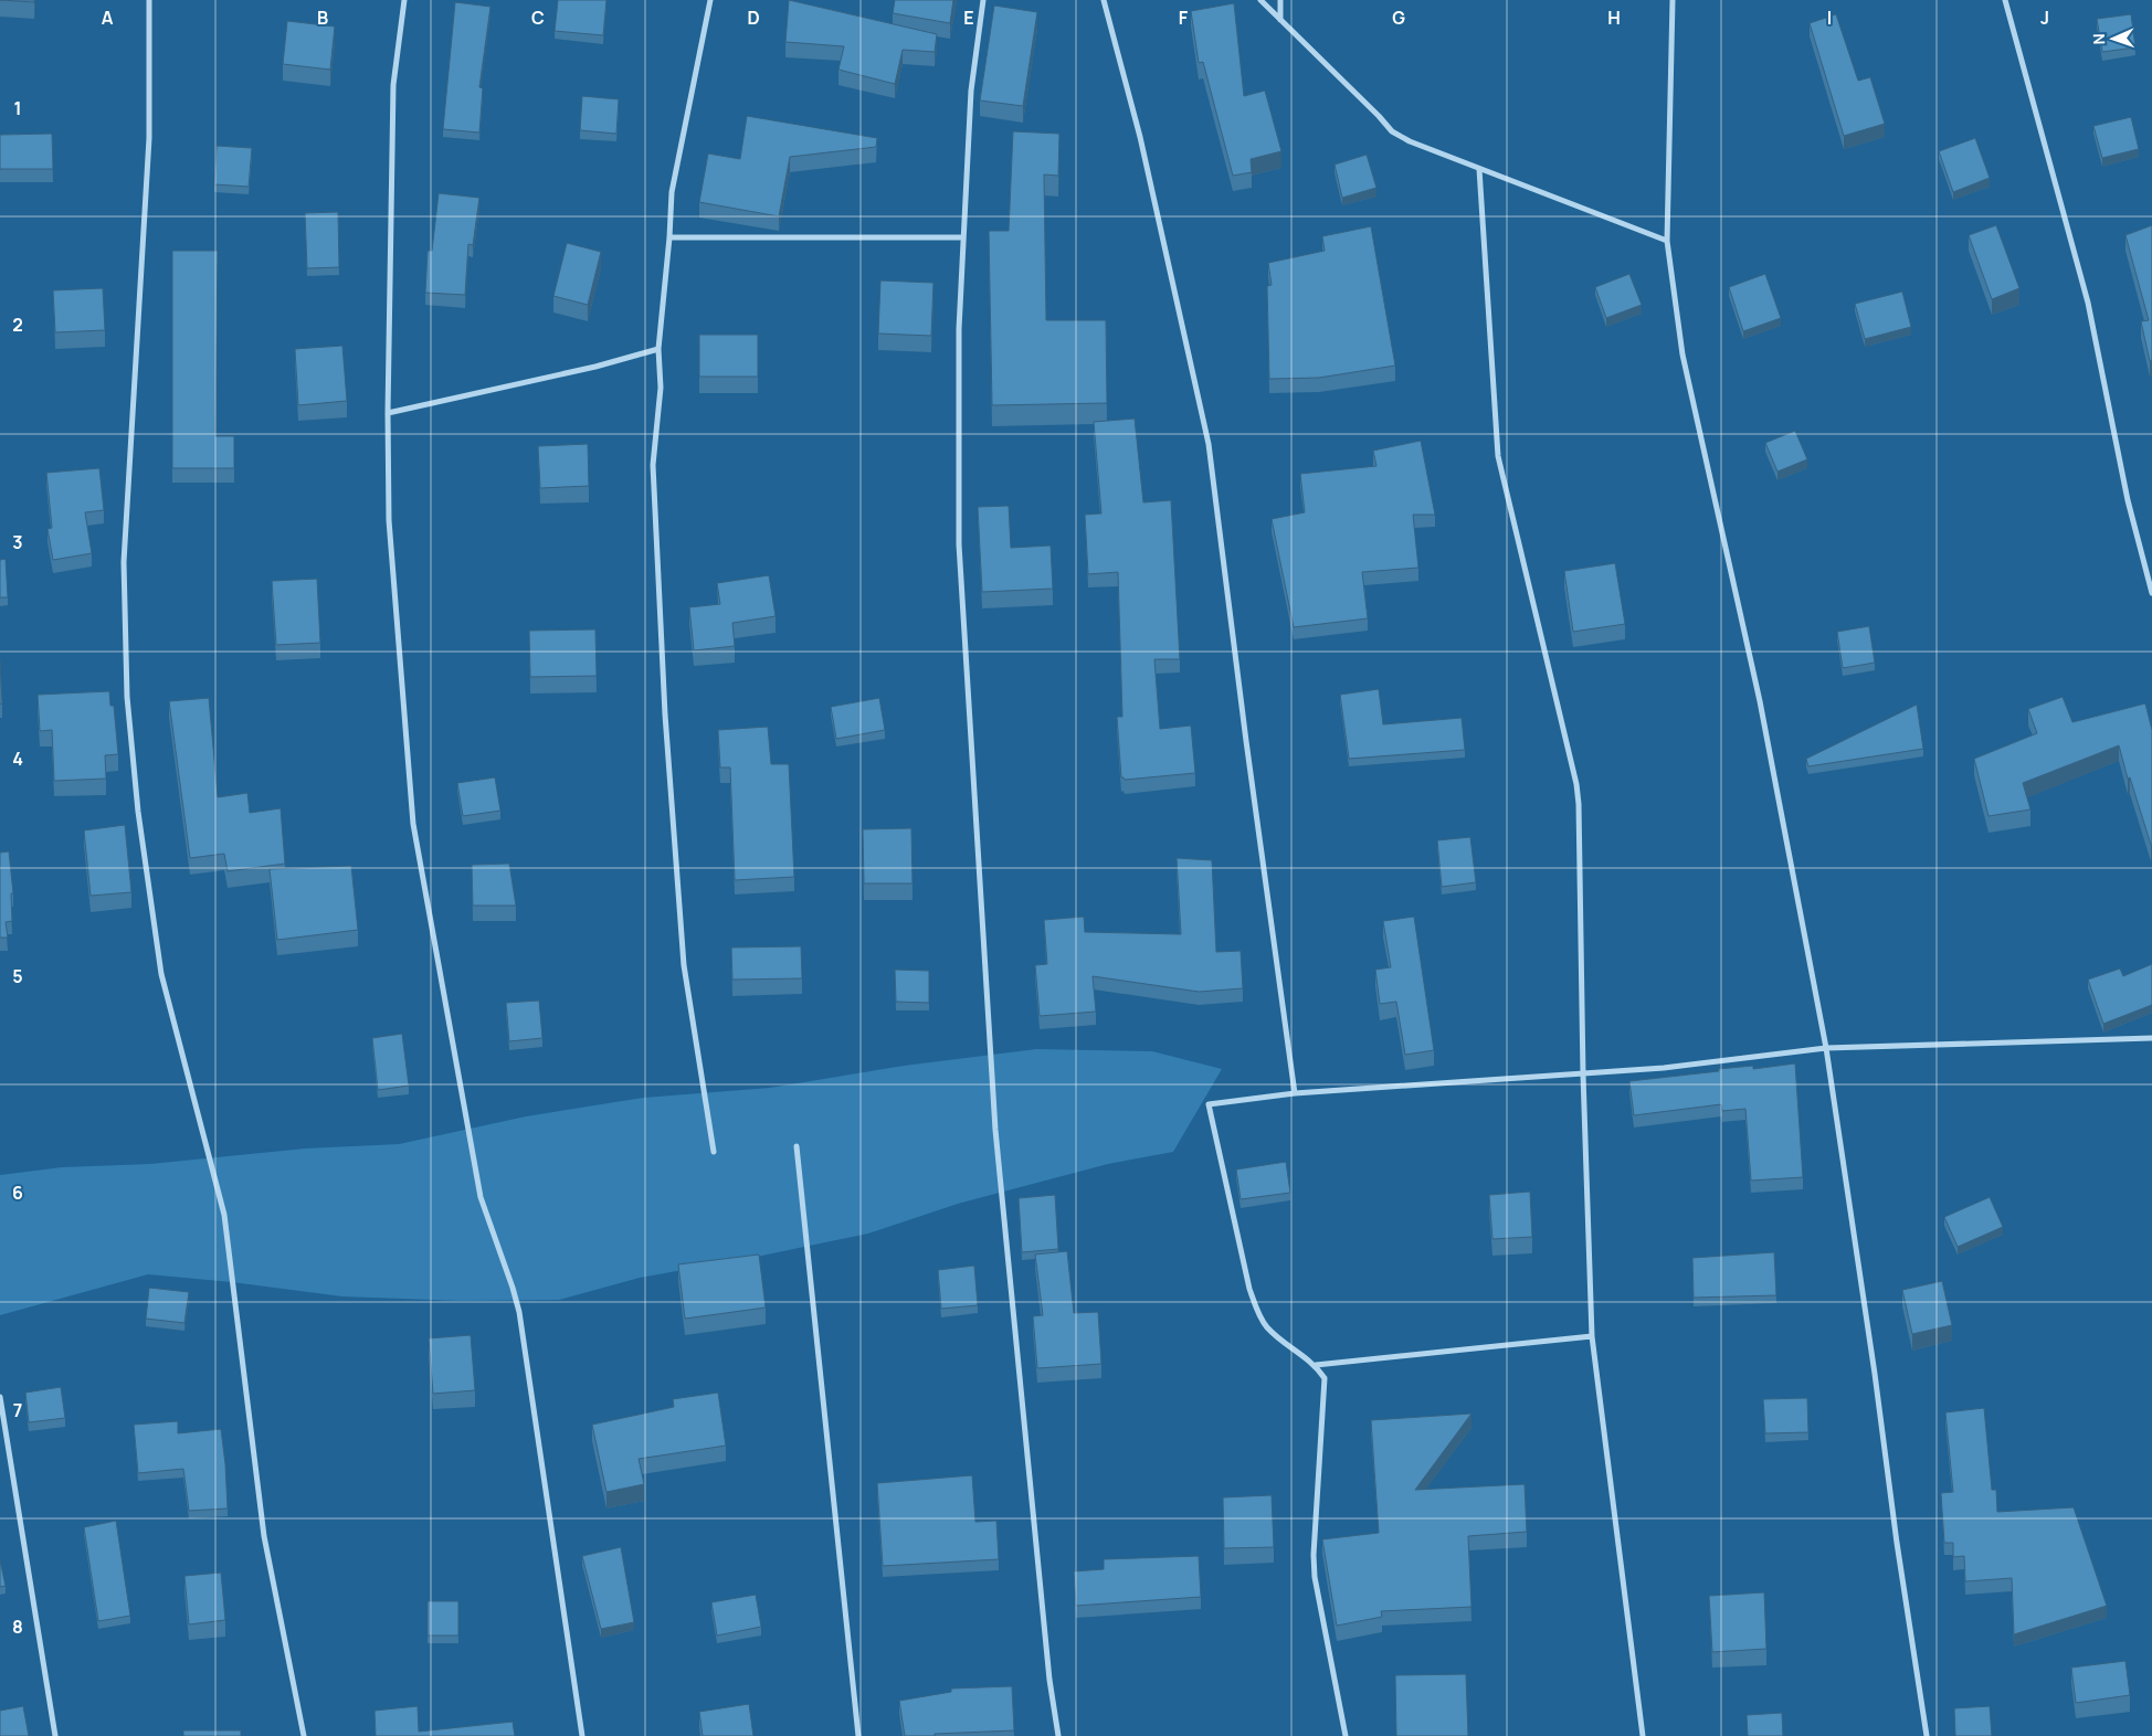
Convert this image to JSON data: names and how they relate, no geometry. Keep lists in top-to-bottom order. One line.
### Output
{"north":"left","grid":{"columns":["A","B","C","D","E","F","G","H","I","J"],"rows":["1","2","3","4","5","6","7","8"]}}
